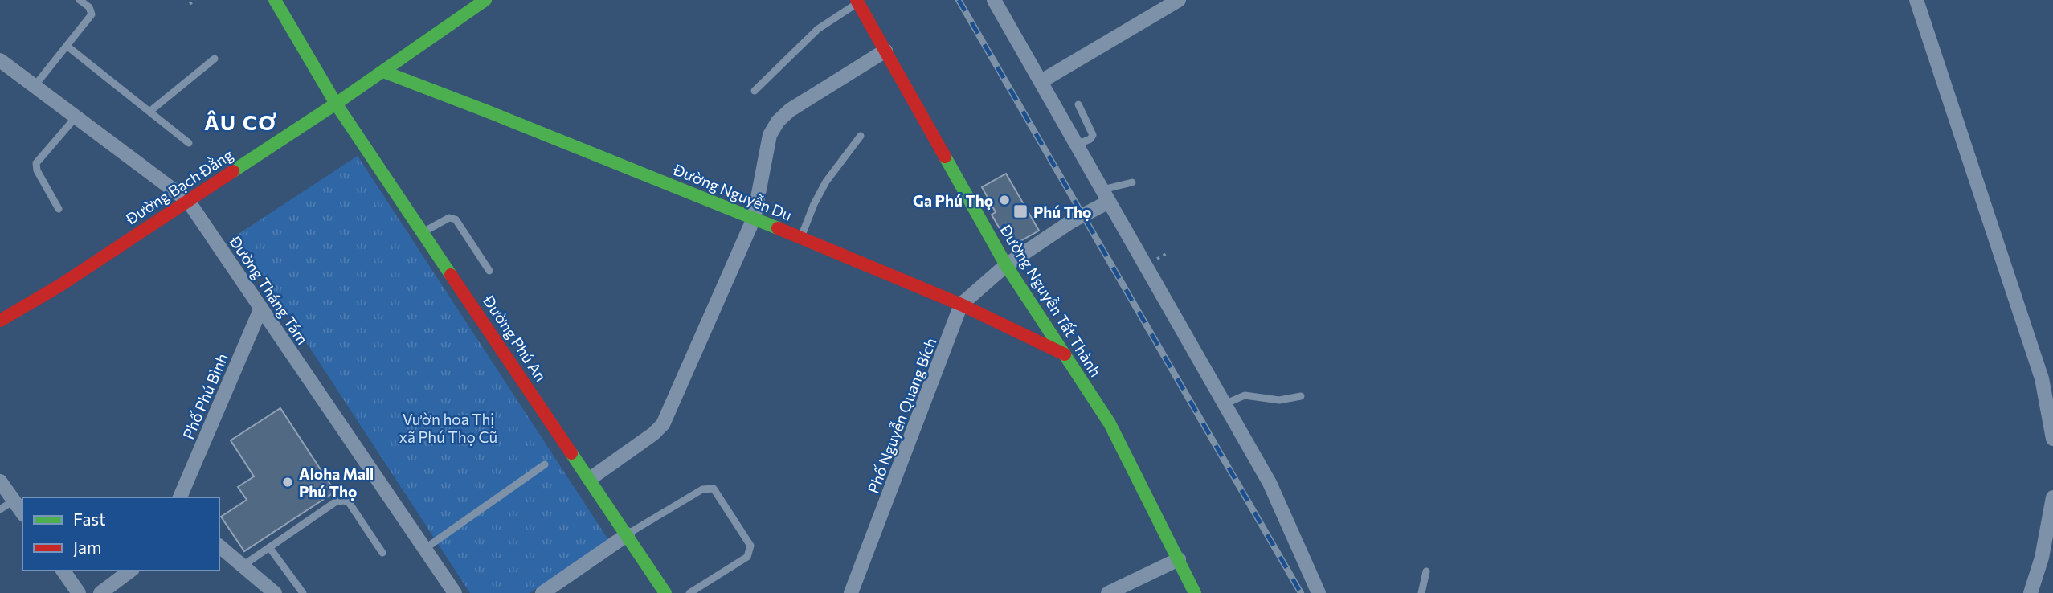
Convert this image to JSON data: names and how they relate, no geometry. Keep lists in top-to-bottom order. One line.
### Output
{"streets":{"street":["Đường Bạch Đằng","Đường Nguyễn Du","Đường Tháng Tám","Đường Nguyễn Tất Thành","Đường Phú An","Phố Phú Bình","Phố Nguyễn Quang Bích"]},"crossings":[["Đường Bạch Đằng","Đường Nguyễn Du"],["Đường Bạch Đằng","Đường Tháng Tám"],["Đường Bạch Đằng","Đường Phú An"],["Đường Nguyễn Du","Đường Nguyễn Tất Thành"],["Đường Nguyễn Du","Phố Nguyễn Quang Bích"],["Đường Tháng Tám","Phố Phú Bình"],["Đường Nguyễn Tất Thành","Phố Nguyễn Quang Bích"]],"districts":["ÂU CƠ"],"parks":["Vườn hoa Thị xã Phú Thọ Cũ"],"places":{"other":["Ga Phú Thọ","Aloha Mall Phú Thọ"],"transit":["Phú Thọ"]},"legend":["Fast","Jam"]}
